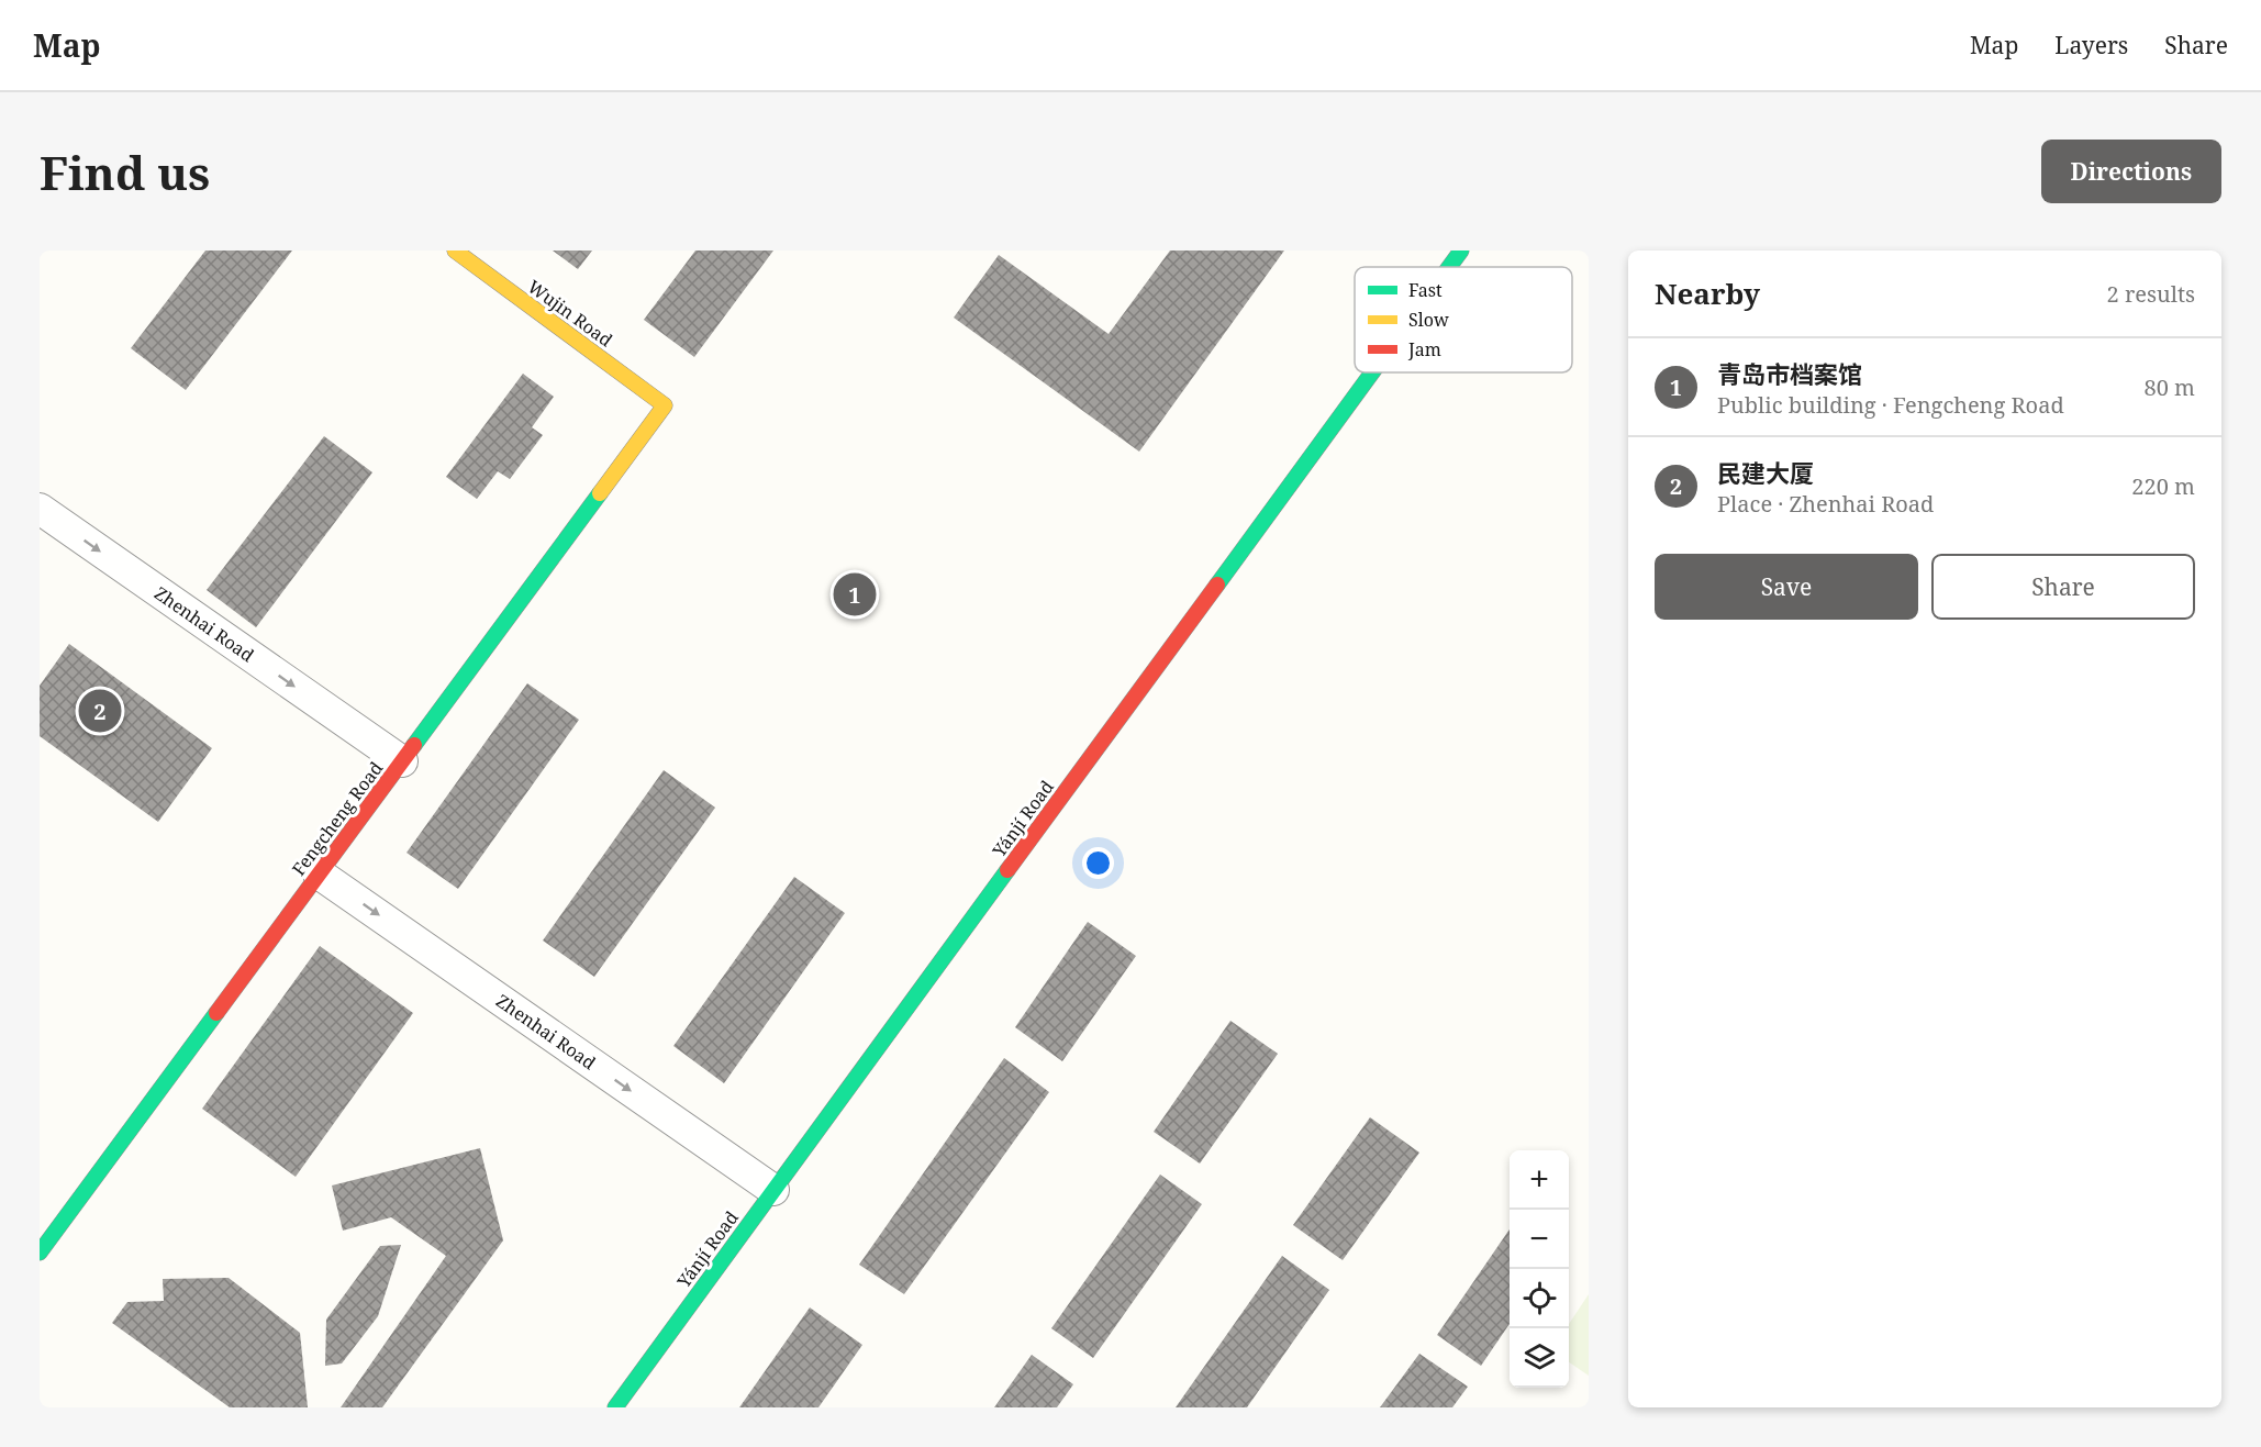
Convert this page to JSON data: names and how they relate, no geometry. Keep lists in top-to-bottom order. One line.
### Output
{"streets":{"main road":["Wujin Road","Fengcheng Road","Yánjí Road"],"street":["Zhenhai Road"]},"crossings":[["Wujin Road","Fengcheng Road"],["Zhenhai Road","Fengcheng Road"],["Zhenhai Road","Yánjí Road"]],"one_way":["Zhenhai Road"],"legend":["Fast","Slow","Jam"],"page":{"header":"Map","nav":["Map","Layers","Share"],"buttons":["Directions",["Save","Share"]],"title":"Find us","heading":["Nearby","2 results"],"list":[{"mark":"1","name":"青岛市档案馆","note":"Public building · Fengcheng Road","value":"80 m"},{"mark":"2","name":"民建大厦","note":"Place · Zhenhai Road","value":"220 m"}],"pins":["1","2"],"map_buttons":["+","−"]}}
